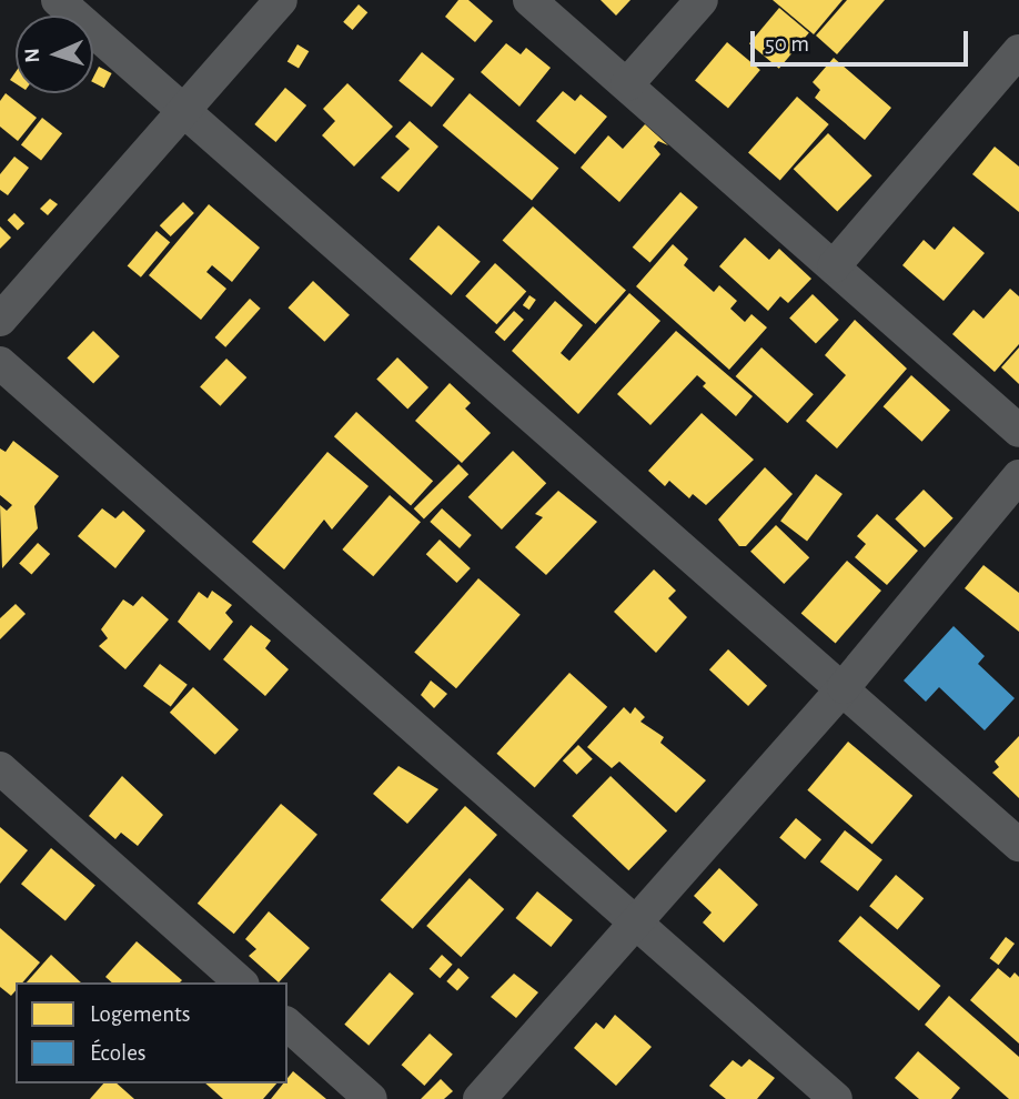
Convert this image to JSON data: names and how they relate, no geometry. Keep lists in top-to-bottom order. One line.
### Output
{"legend":["Logements","Écoles"],"scale_bar":"50 m","north":"left"}
